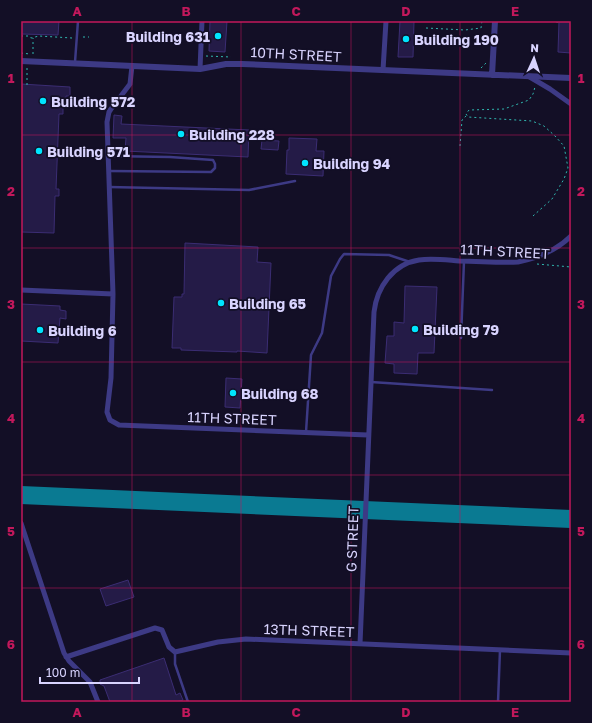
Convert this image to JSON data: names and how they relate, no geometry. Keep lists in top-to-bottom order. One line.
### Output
{"streets":{"street":["10TH STREET","11TH STREET","G STREET","13TH STREET"]},"crossings":[["10TH STREET","11TH STREET"],["11TH STREET","G STREET"],["G STREET","13TH STREET"]],"places":["Building 631","Building 190","Building 572","Building 228","Building 571","Building 94","Building 65","Building 79","Building 6","Building 68"],"scale_bar":"100 m","north":"top","grid":{"columns":["A","B","C","D","E"],"rows":["1","2","3","4","5","6"]}}
